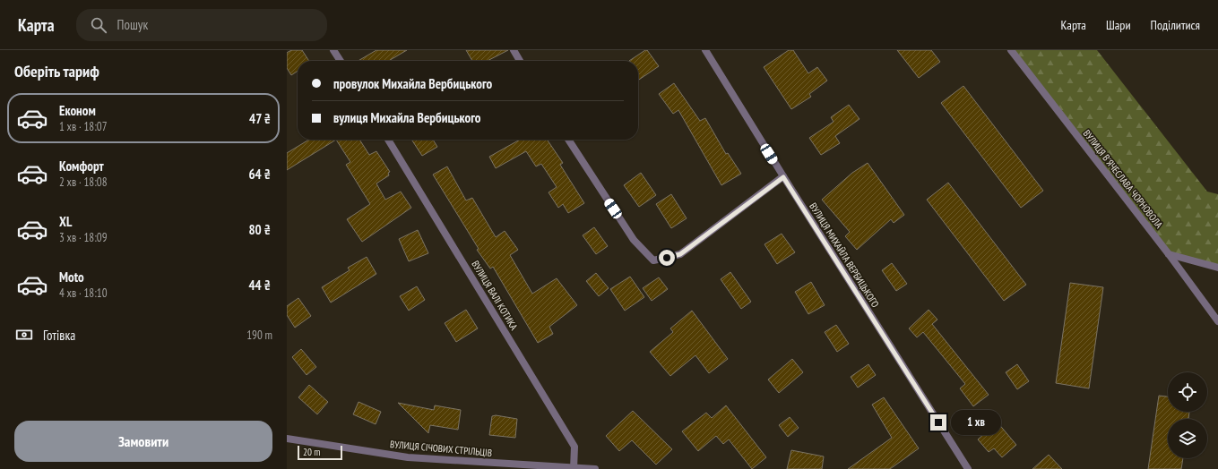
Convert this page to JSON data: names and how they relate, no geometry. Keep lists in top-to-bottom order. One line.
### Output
{"streets":{"street":["ВУЛИЦЯ В'ЯЧЕСЛАВА ЧОРНОВОЛА","ВУЛИЦЯ МИХАЙЛА ВЕРБИЦЬКОГО","ВУЛИЦЯ ВАЛІ КОТИКА","ВУЛИЦЯ СІЧОВИХ СТРІЛЬЦІВ"]},"crossings":[["ВУЛИЦЯ ВАЛІ КОТИКА","ВУЛИЦЯ СІЧОВИХ СТРІЛЬЦІВ"]],"scale_bar":"20 m","page":{"header":"Карта","search":"Пошук","nav":["Карта","Шари","Поділитися"],"heading":"Оберіть тариф","banner":["провулок Михайла Вербицького","вулиця Михайла Вербицького"],"list":[{"name":"Економ","note":"1 хв · 18:07","value":"47 ₴"},{"name":"Комфорт","note":"2 хв · 18:08","value":"64 ₴"},{"name":"XL","note":"3 хв · 18:09","value":"80 ₴"},{"name":"Moto","note":"4 хв · 18:10","value":"44 ₴"}],"pay":["Готівка","190 m"],"bubble":"1 хв","buttons":"Замовити","scale":"20 m"}}
